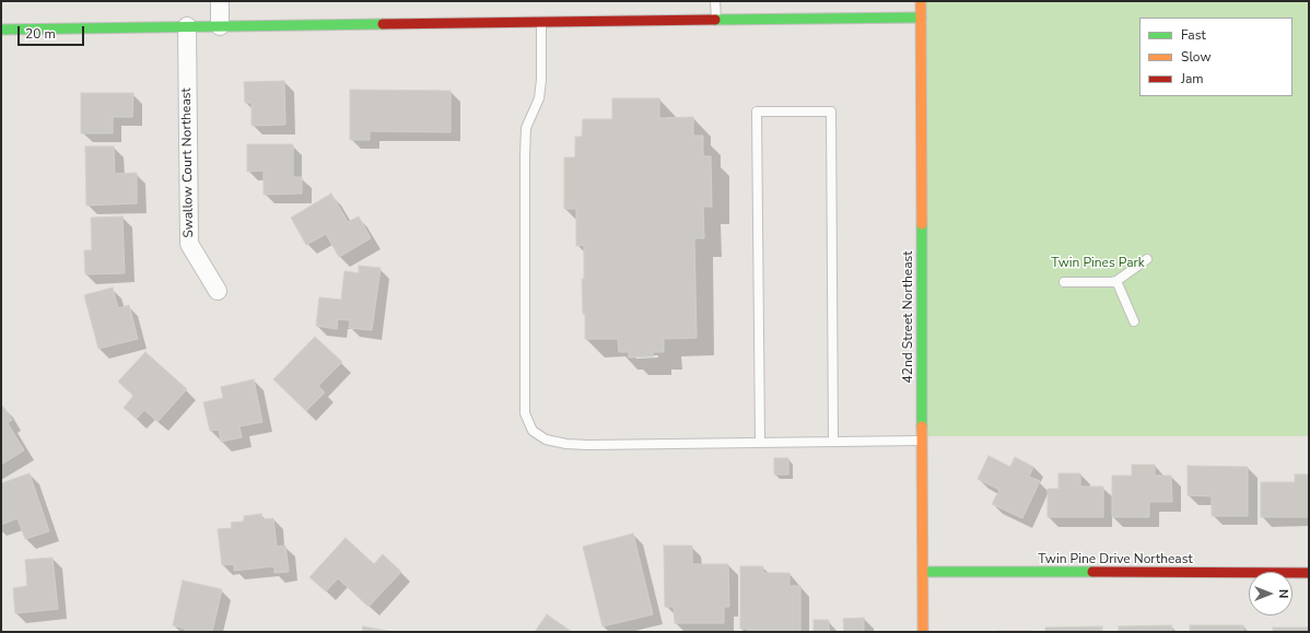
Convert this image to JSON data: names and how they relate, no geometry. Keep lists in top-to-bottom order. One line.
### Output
{"streets":{"street":["Swallow Court Northeast","42nd Street Northeast","Twin Pine Drive Northeast"]},"crossings":[["42nd Street Northeast","Twin Pine Drive Northeast"]],"parks":["Twin Pines Park"],"legend":["Fast","Slow","Jam"],"scale_bar":"20 m","north":"right"}
